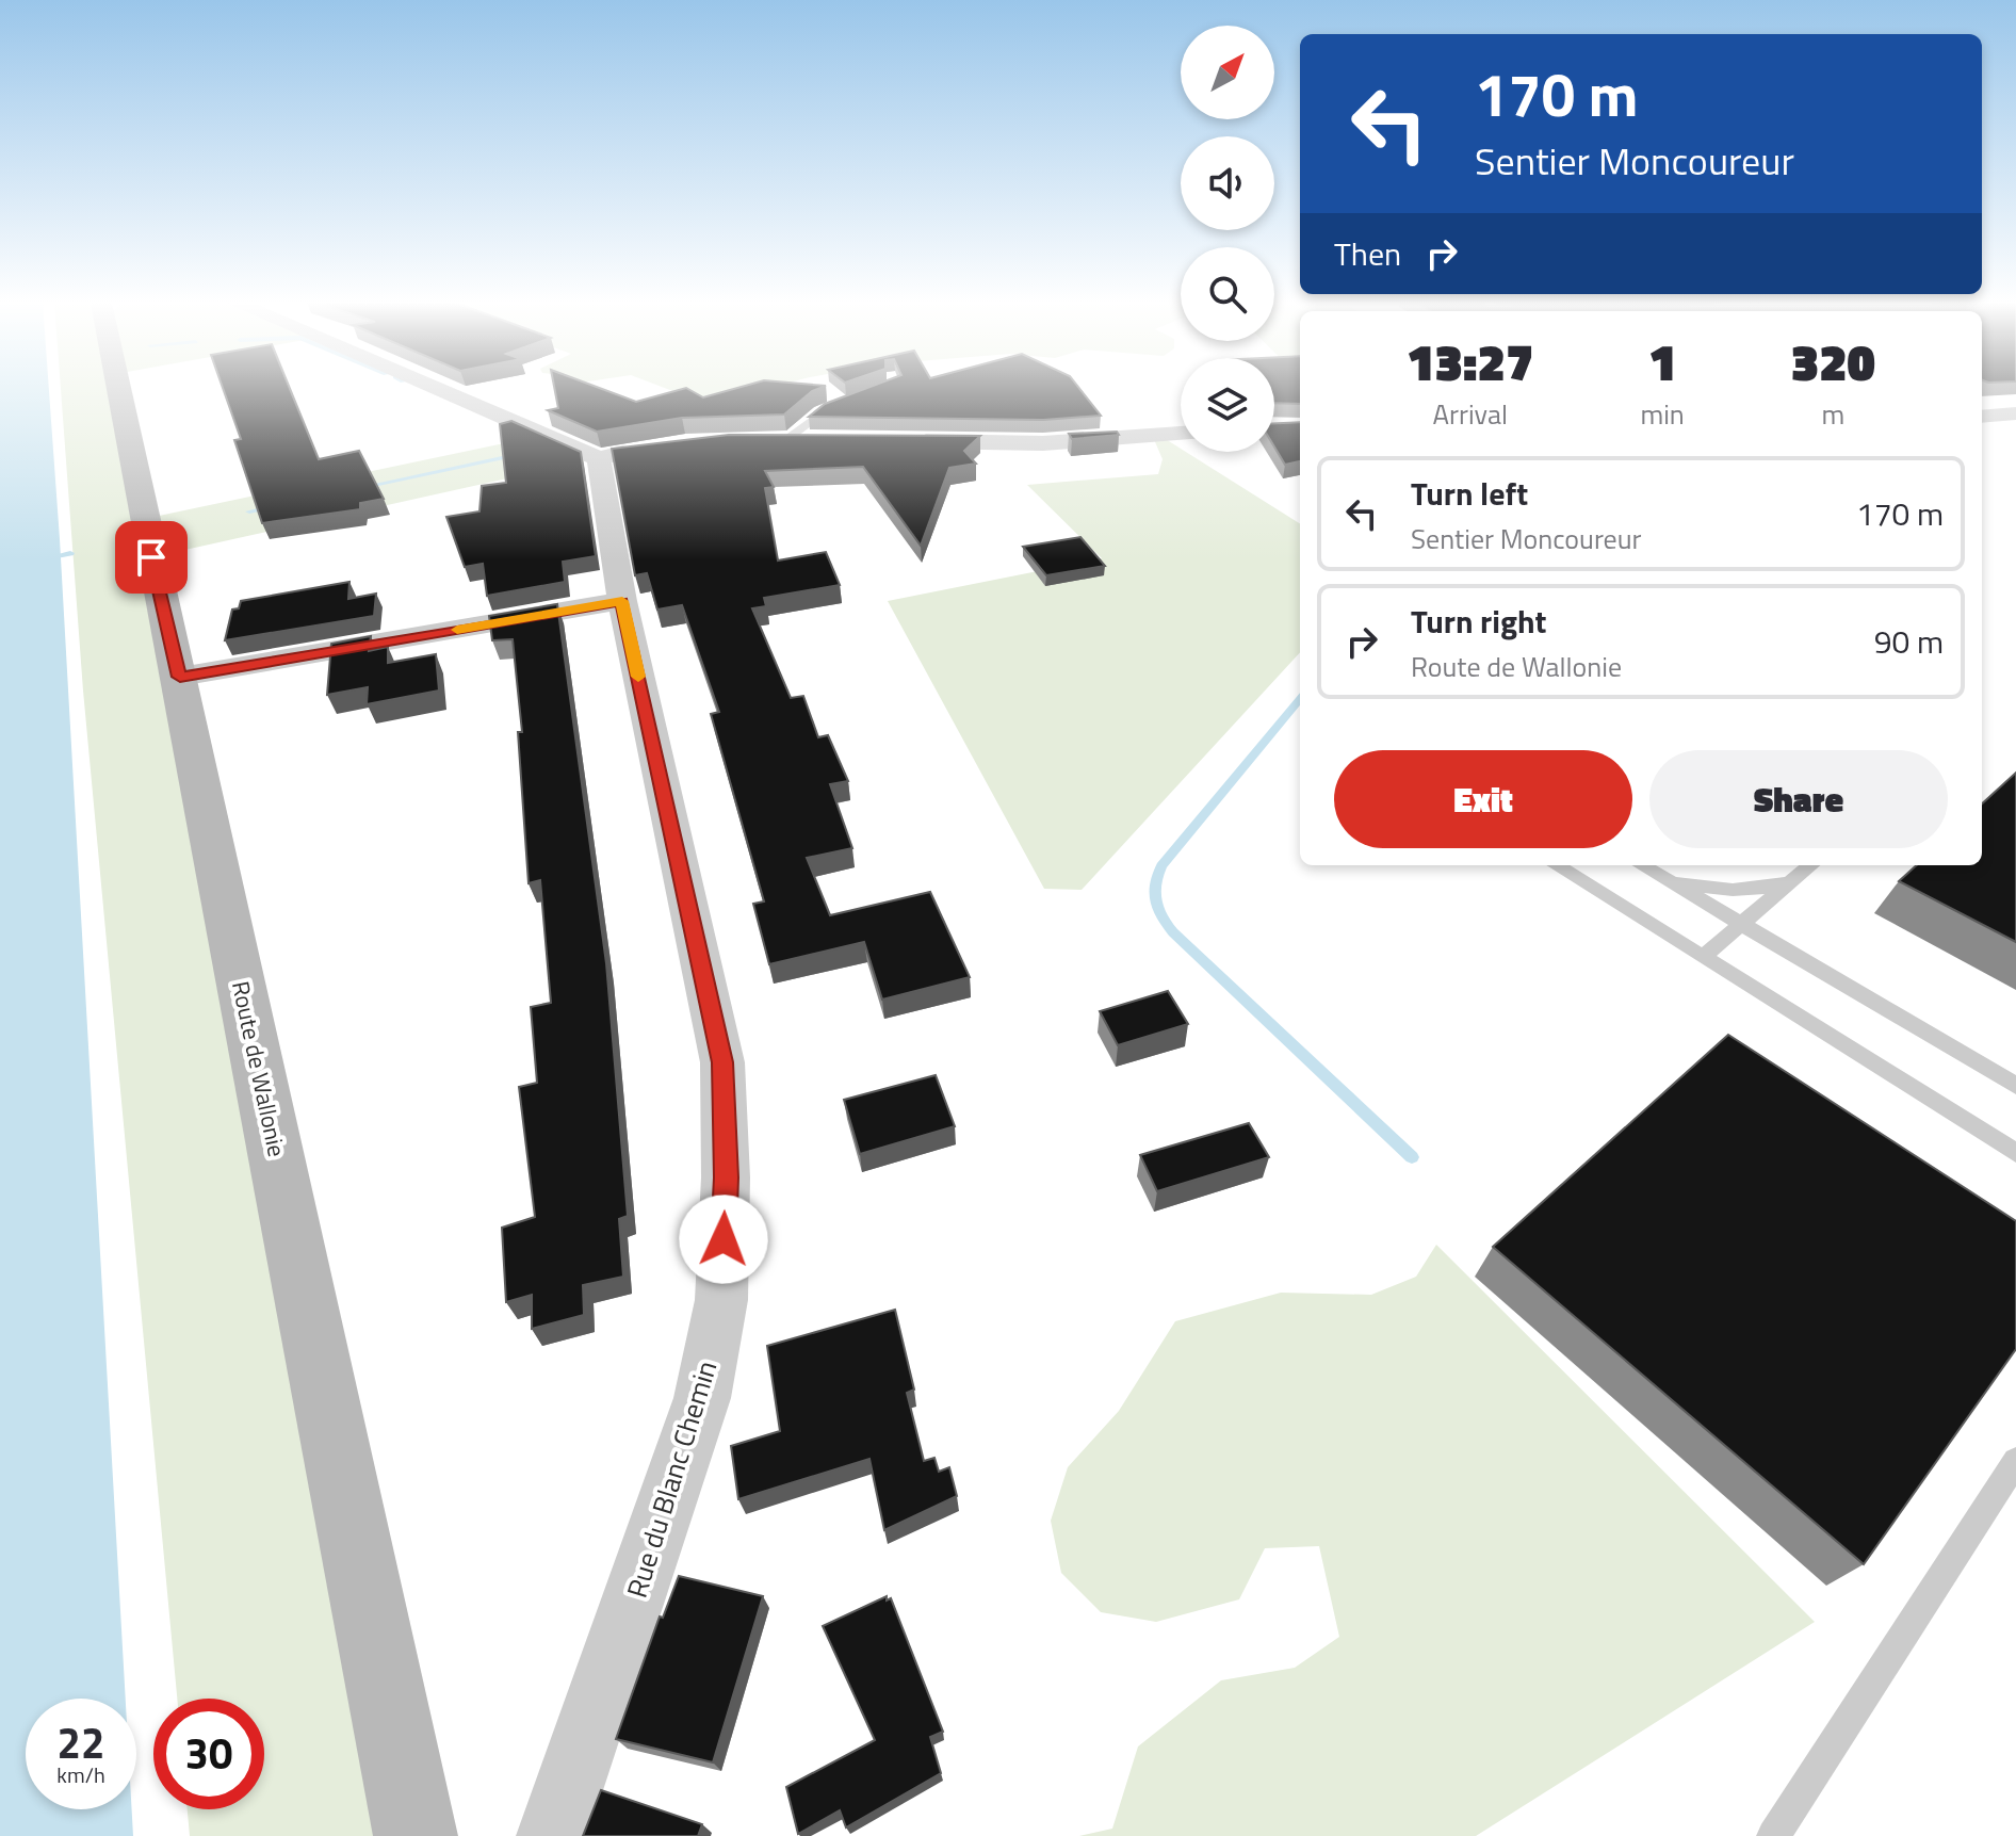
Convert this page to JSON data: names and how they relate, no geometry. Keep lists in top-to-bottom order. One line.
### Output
{"streets":{"main road":["Route de Wallonie"],"street":["Rue du Blanc Chemin"]},"north":"top right","page":{"turn":["170 m","Sentier Moncoureur"],"then":"Then","eta":["13:27","Arrival","1","min","320","m"],"list":[{"name":"Turn left","note":"Sentier Moncoureur","value":"170 m"},{"name":"Turn right","note":"Route de Wallonie","value":"90 m"}],"buttons":["Exit","Share"],"speed":"22 km/h","limit":"30"}}
